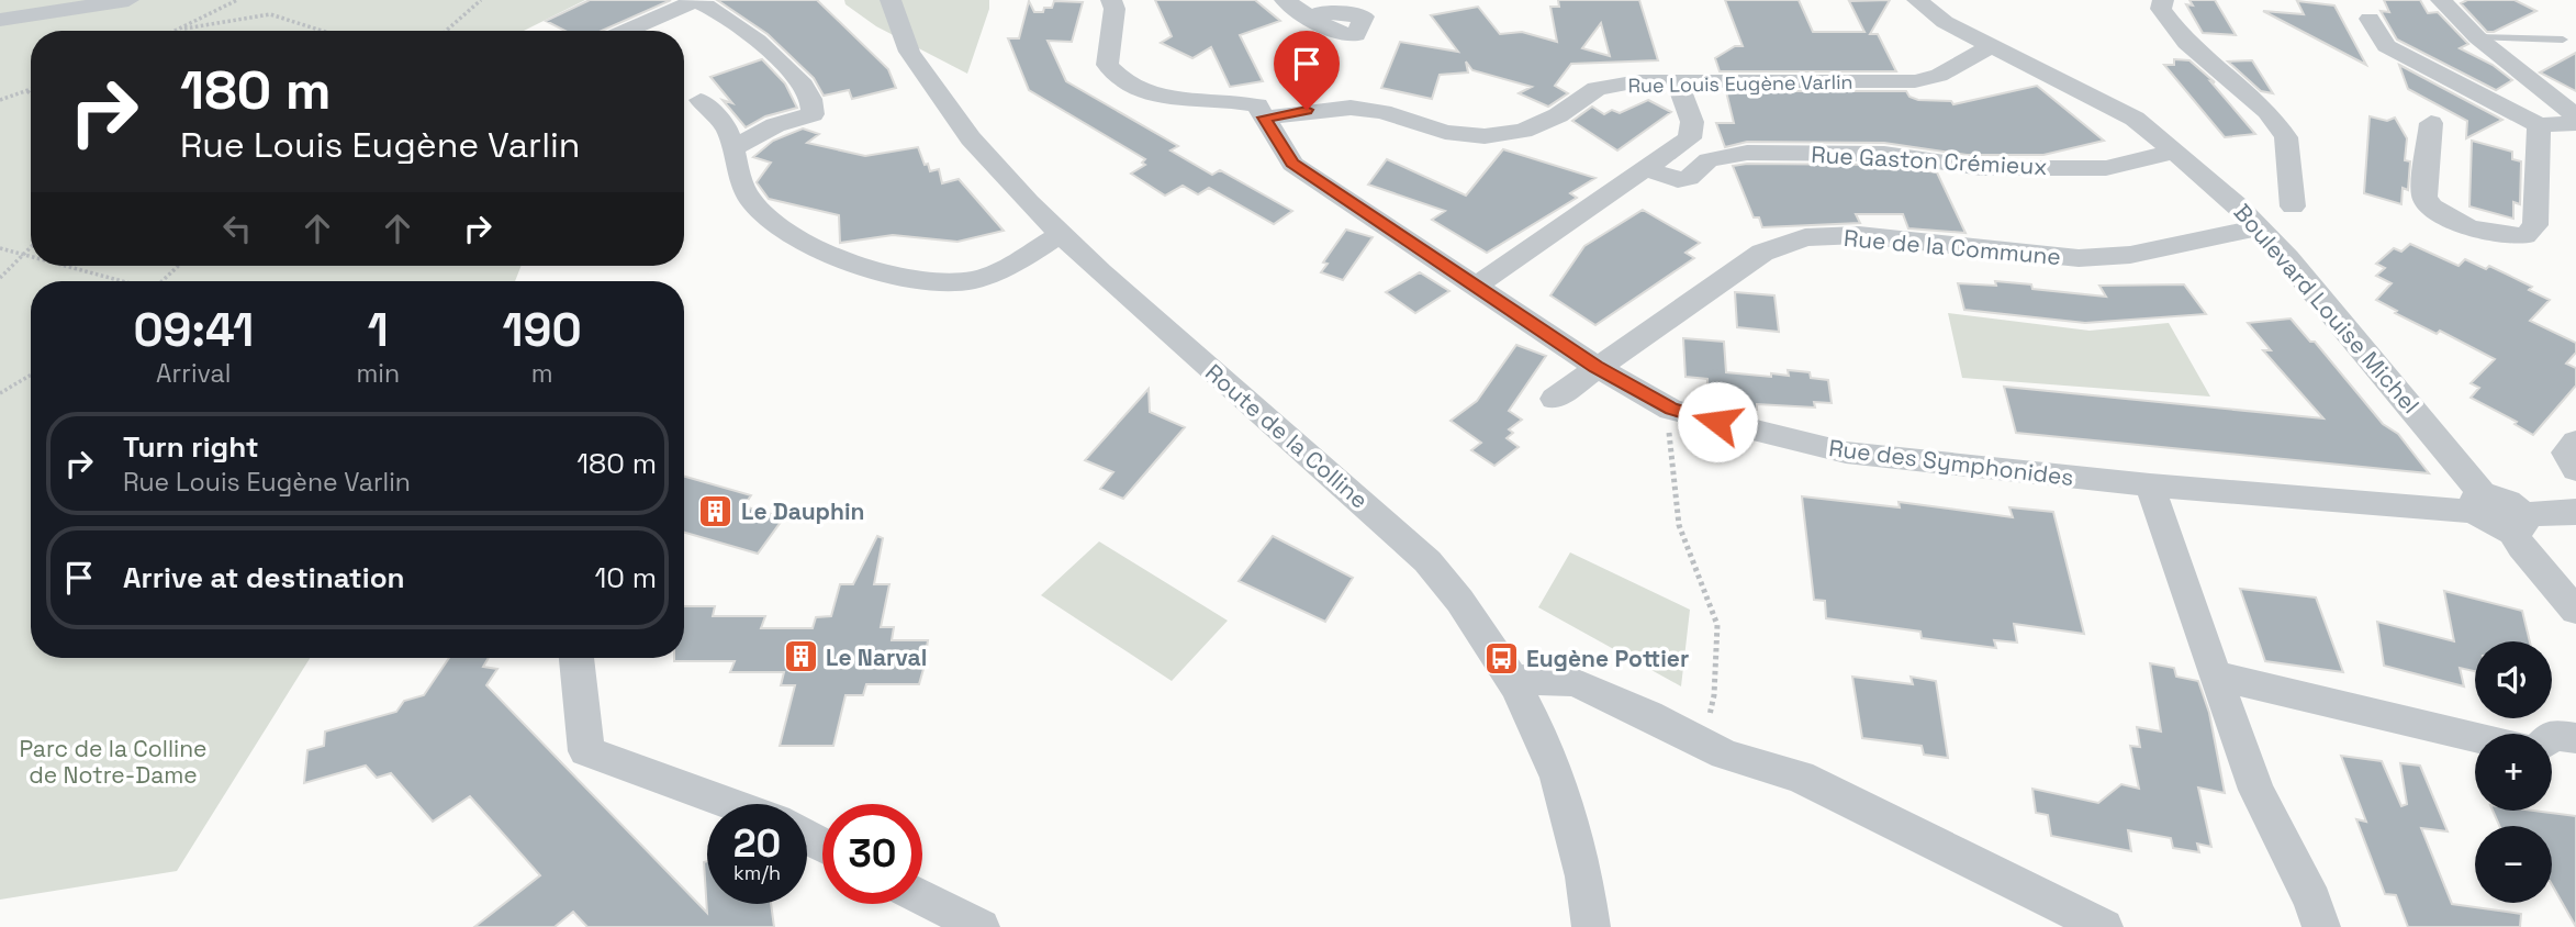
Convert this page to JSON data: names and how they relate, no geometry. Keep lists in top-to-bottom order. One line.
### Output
{"streets":{"street":["Rue Louis Eugène Varlin","Rue Gaston Crémieux","Rue de la Commune","Boulevard Louise Michel","Route de la Colline","Rue des Symphonides"]},"crossings":[["Rue Louis Eugène Varlin","Boulevard Louise Michel"],["Rue Louis Eugène Varlin","Rue des Symphonides"],["Rue Gaston Crémieux","Boulevard Louise Michel"],["Rue de la Commune","Boulevard Louise Michel"],["Rue de la Commune","Rue des Symphonides"],["Boulevard Louise Michel","Rue des Symphonides"]],"parks":["Parc de la Colline de Notre-Dame"],"places":{"building":["Le Dauphin","Le Narval"],"bus stop":["Eugène Pottier"]},"page":{"turn":["180 m","Rue Louis Eugène Varlin"],"eta":["09:41","Arrival","1","min","190","m"],"list":[{"name":"Turn right","note":"Rue Louis Eugène Varlin","value":"180 m"},{"name":"Arrive at destination","value":"10 m"}],"map_buttons":["+","−"],"speed":"20 km/h","limit":"30"}}
